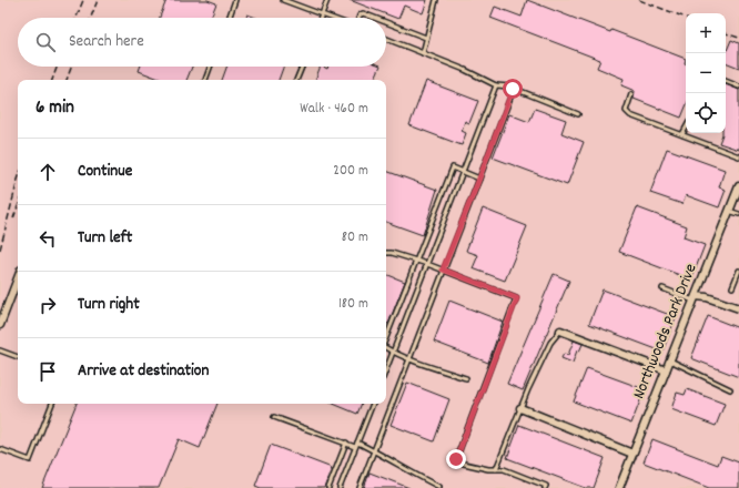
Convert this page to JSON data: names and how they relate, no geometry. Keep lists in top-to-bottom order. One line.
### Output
{"streets":{"street":["Northwoods Park Drive"]},"page":{"map_buttons":["+","−"],"search":"Search here","heading":["6 min","Walk · 460 m"],"list":[["Continue","200 m"],["Turn left","80 m"],["Turn right","180 m"],"Arrive at destination"]}}
